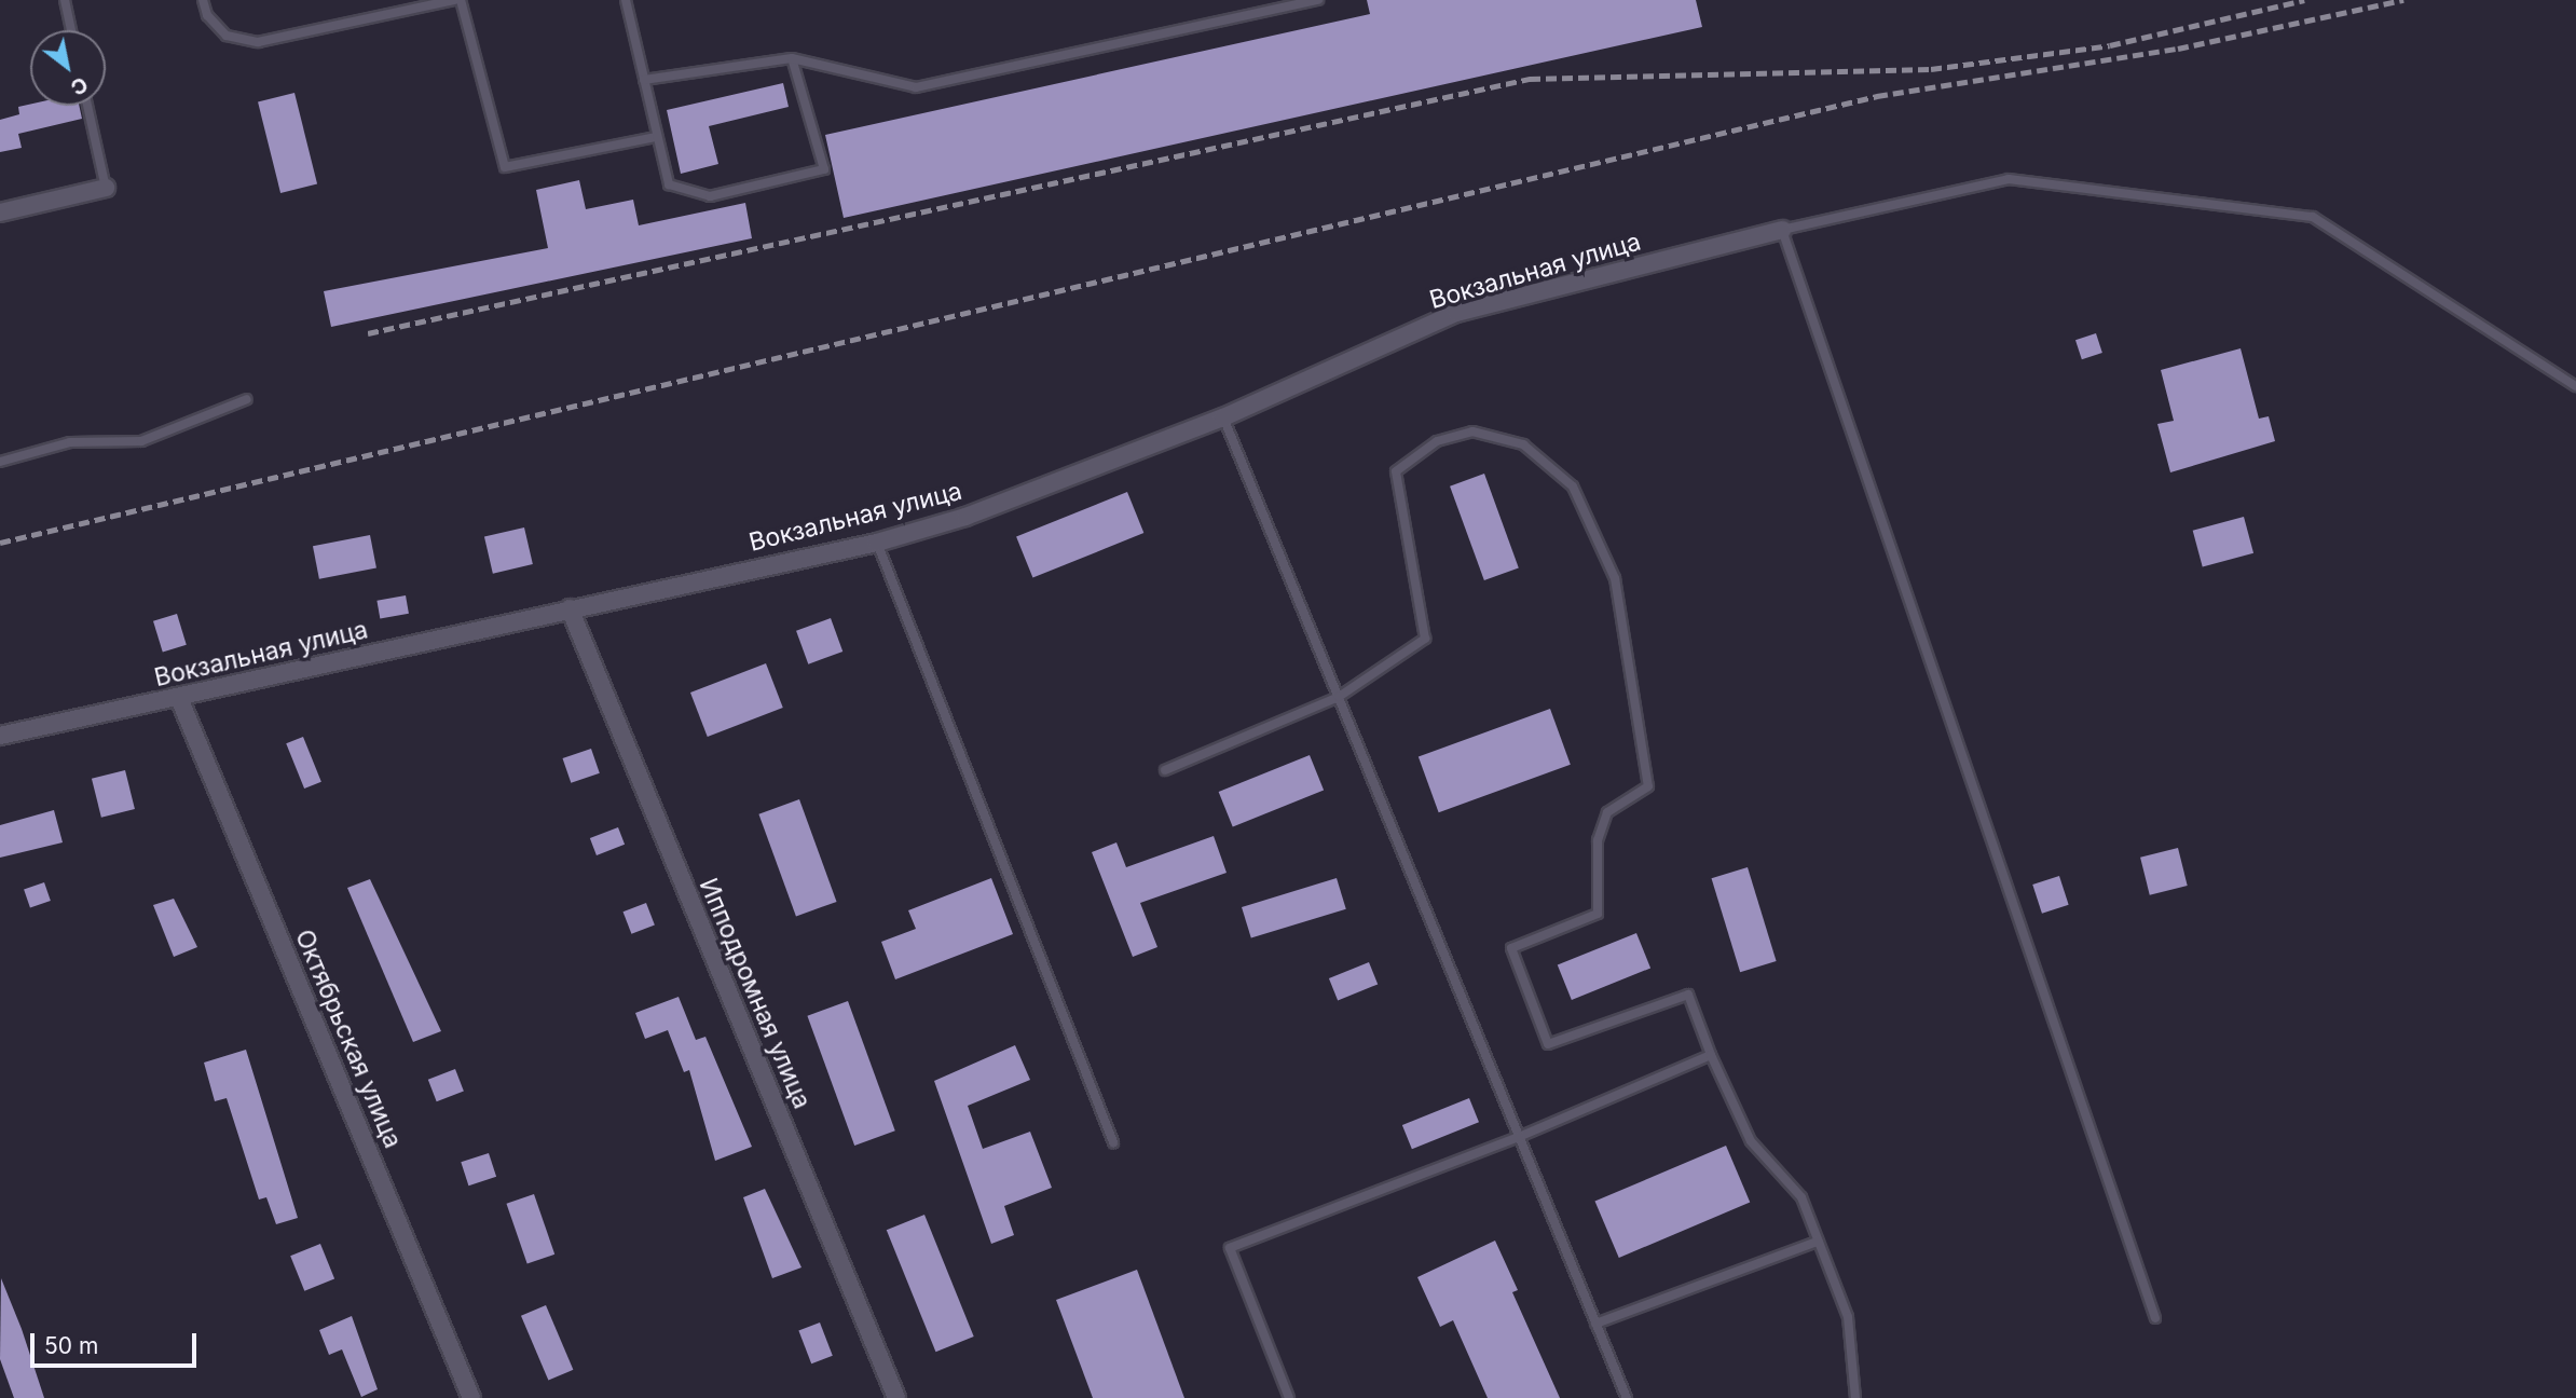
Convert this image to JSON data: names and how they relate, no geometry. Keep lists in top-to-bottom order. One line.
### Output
{"streets":{"street":["Вокзальная улица","Ипподромная улица","Октябрьская улица"]},"crossings":[["Вокзальная улица","Ипподромная улица"],["Вокзальная улица","Октябрьская улица"]],"scale_bar":"50 m","north":"bottom right"}
